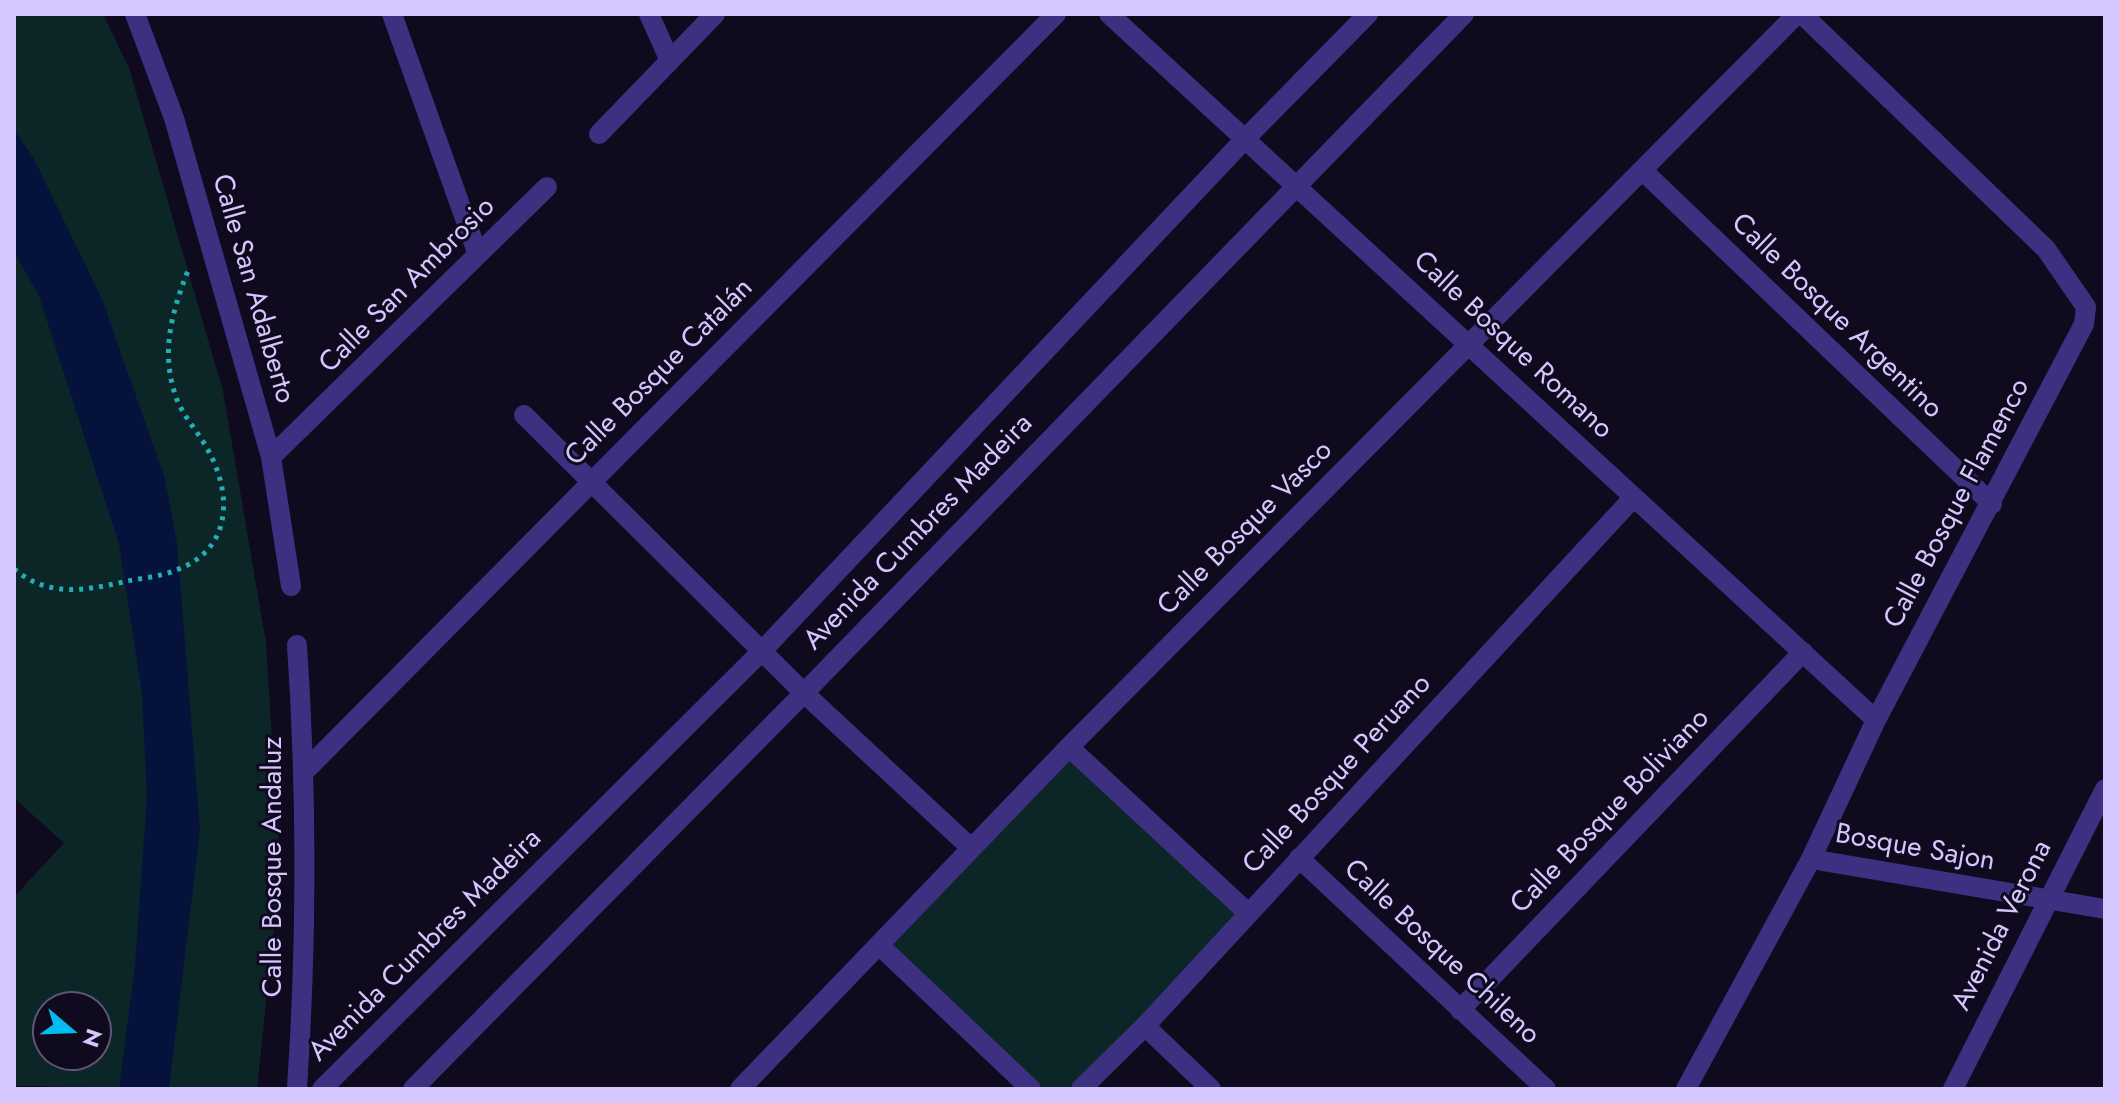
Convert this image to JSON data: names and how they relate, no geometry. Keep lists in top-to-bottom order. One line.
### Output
{"streets":{"street":["Calle San Ambrosio","Calle San Adalberto","Calle Bosque Argentino","Calle Bosque Romano","Calle Bosque Catalán","Calle Bosque Flamenco","Calle Bosque Vasco","Avenida Cumbres Madeira","Calle Bosque Peruano","Calle Bosque Boliviano","Bosque Sajon","Calle Bosque Andaluz","Avenida Verona","Calle Bosque Chileno"]},"crossings":[["Calle San Ambrosio","Calle San Adalberto"],["Calle Bosque Argentino","Calle Bosque Flamenco"],["Calle Bosque Argentino","Calle Bosque Vasco"],["Calle Bosque Romano","Calle Bosque Flamenco"],["Calle Bosque Romano","Calle Bosque Vasco"],["Calle Bosque Romano","Avenida Cumbres Madeira"],["Calle Bosque Romano","Calle Bosque Peruano"],["Calle Bosque Romano","Calle Bosque Boliviano"],["Calle Bosque Catalán","Calle Bosque Andaluz"],["Calle Bosque Flamenco","Calle Bosque Vasco"],["Calle Bosque Flamenco","Bosque Sajon"],["Calle Bosque Peruano","Calle Bosque Chileno"],["Calle Bosque Boliviano","Calle Bosque Chileno"],["Bosque Sajon","Avenida Verona"]],"north":"right"}
